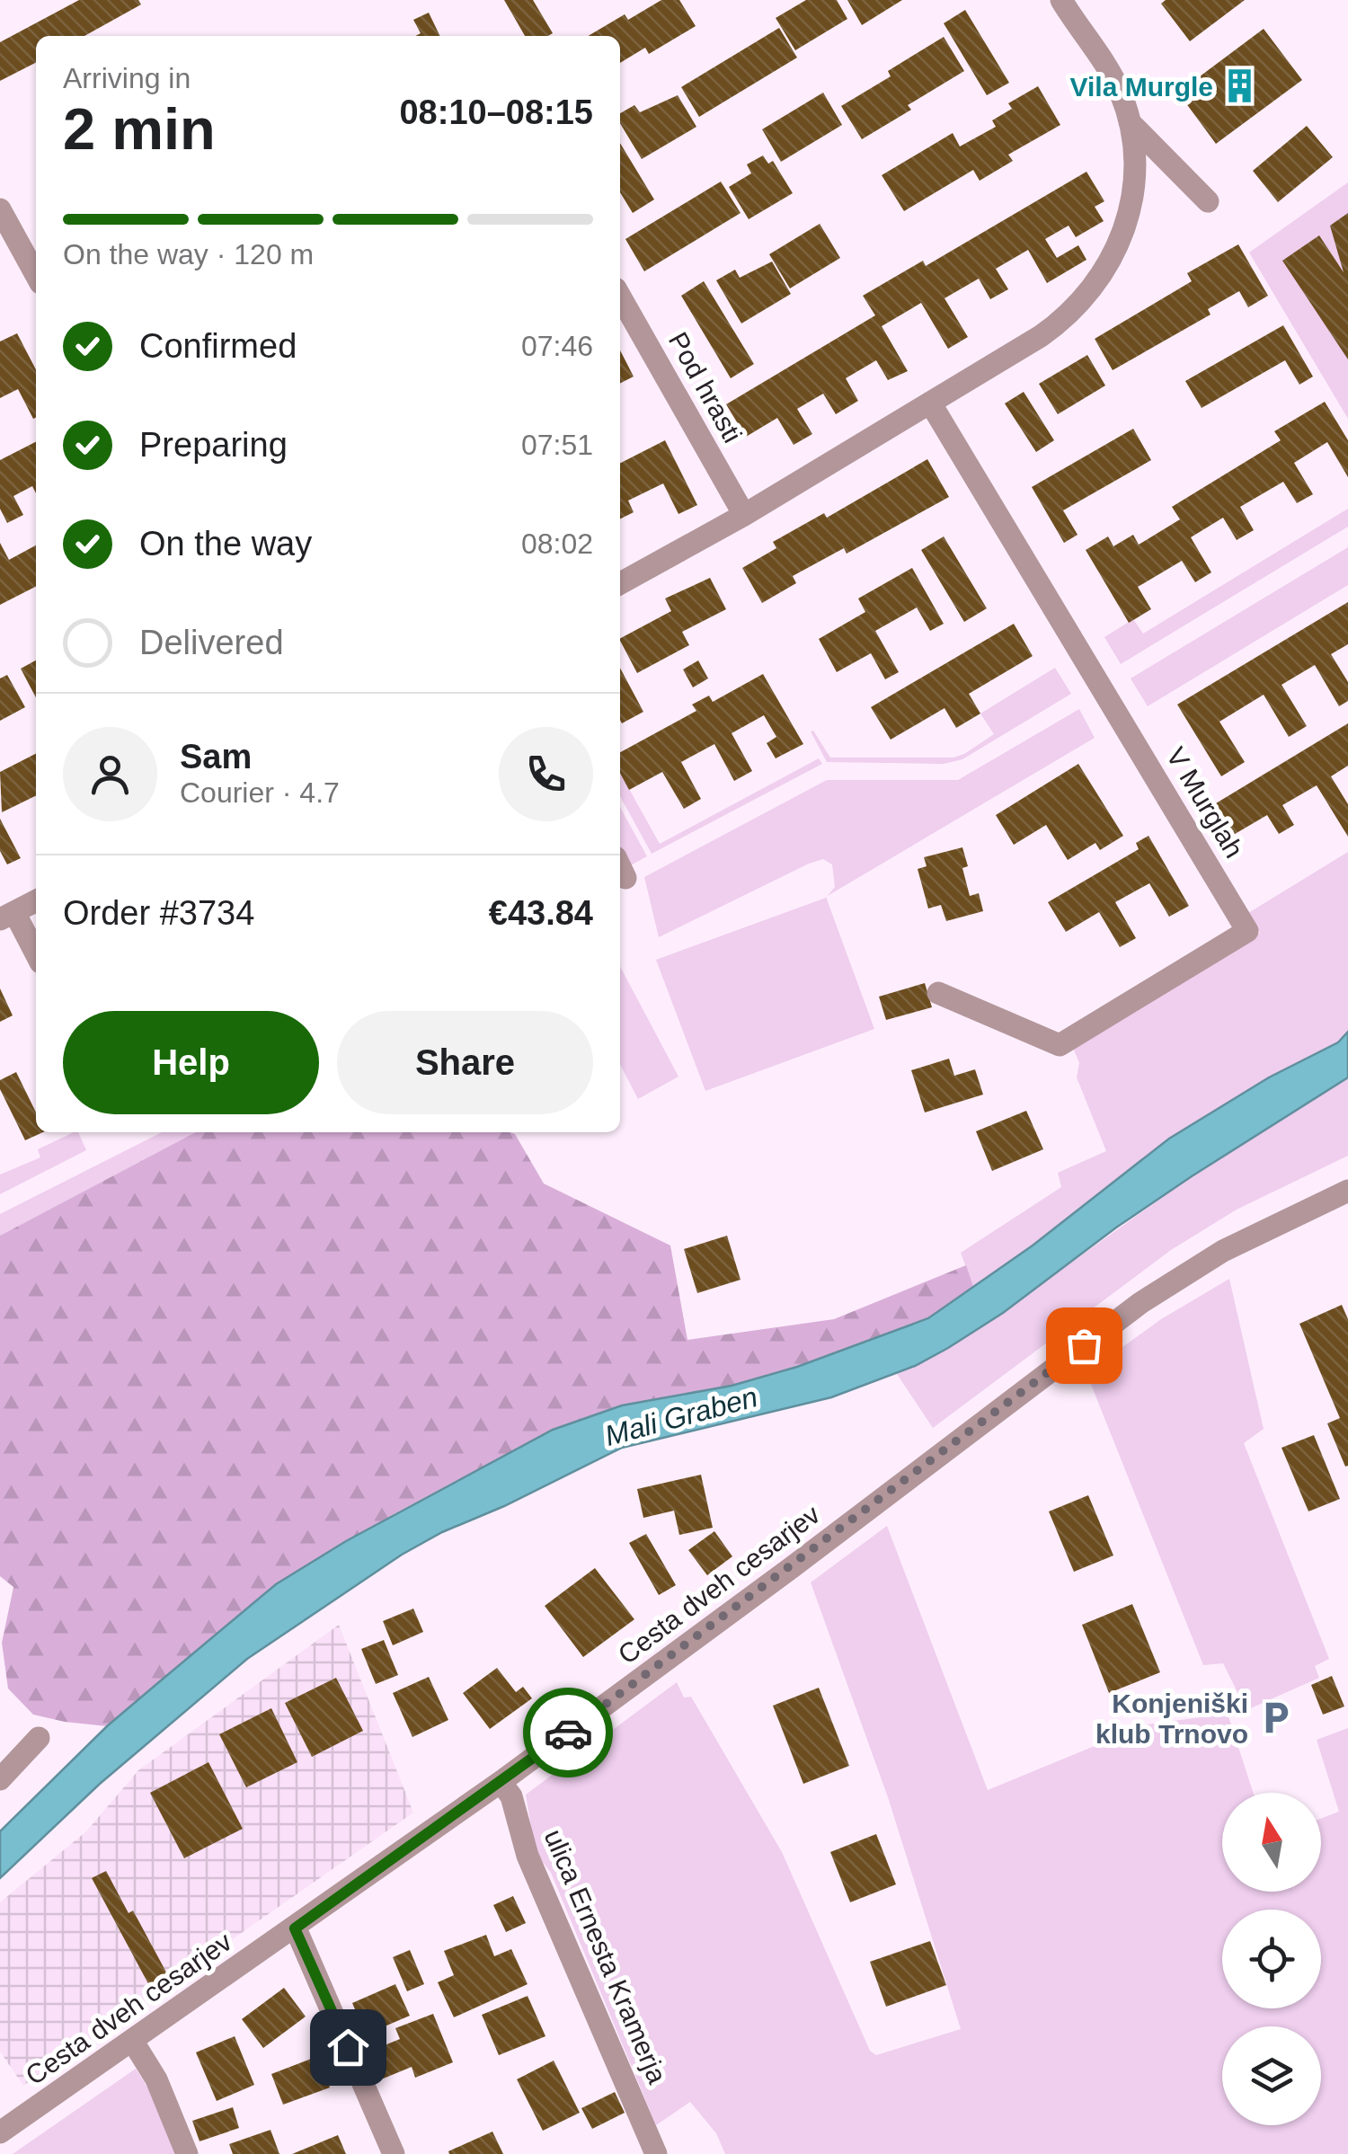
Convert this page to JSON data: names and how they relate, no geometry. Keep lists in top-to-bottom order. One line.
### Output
{"streets":{"street":["Pod hrasti","V Murglah","Cesta dveh cesarjev","ulica Ernesta Kramerja"]},"crossings":[["Cesta dveh cesarjev","ulica Ernesta Kramerja"]],"water":["Mali Graben"],"places":{"building":["Vila Murgle"],"parking":["Konjeniški klub Trnovo"]},"north":"top","page":{"heading":["2 min","Arriving in","08:10–08:15"],"panel":["Sam","Courier · 4.7","Order #3734","€43.84"],"bar":"On the way · 120 m","list":[["Confirmed","07:46"],["Preparing","07:51"],["On the way","08:02"],"Delivered"],"buttons":["Help","Share"]}}
